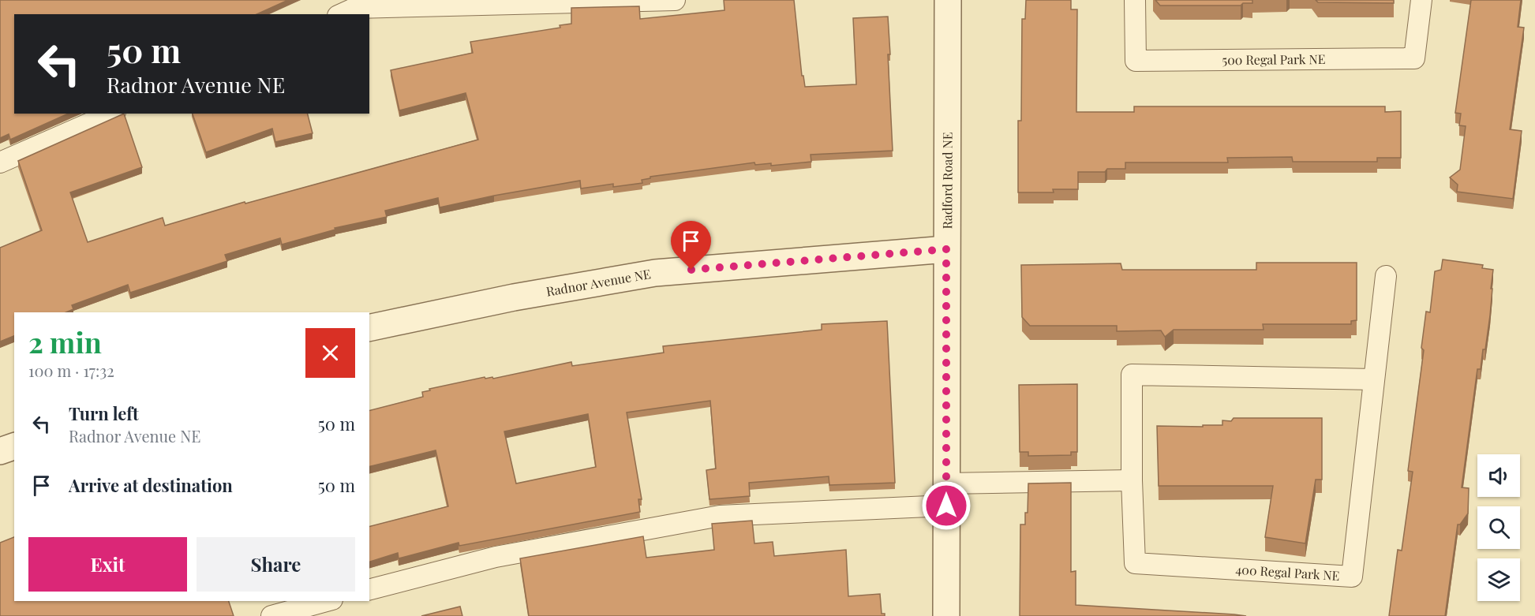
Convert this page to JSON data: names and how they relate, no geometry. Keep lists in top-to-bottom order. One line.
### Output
{"streets":{"street":["Radford Road NE","Radnor Avenue NE"],"lane":["500 Regal Park NE","400 Regal Park NE"]},"crossings":[["Radford Road NE","Radnor Avenue NE"]],"page":{"turn":["50 m","Radnor Avenue NE"],"heading":["2 min","100 m · 17:32"],"list":[{"name":"Turn left","note":"Radnor Avenue NE","value":"50 m"},{"name":"Arrive at destination","value":"50 m"}],"buttons":["Exit","Share"]}}
